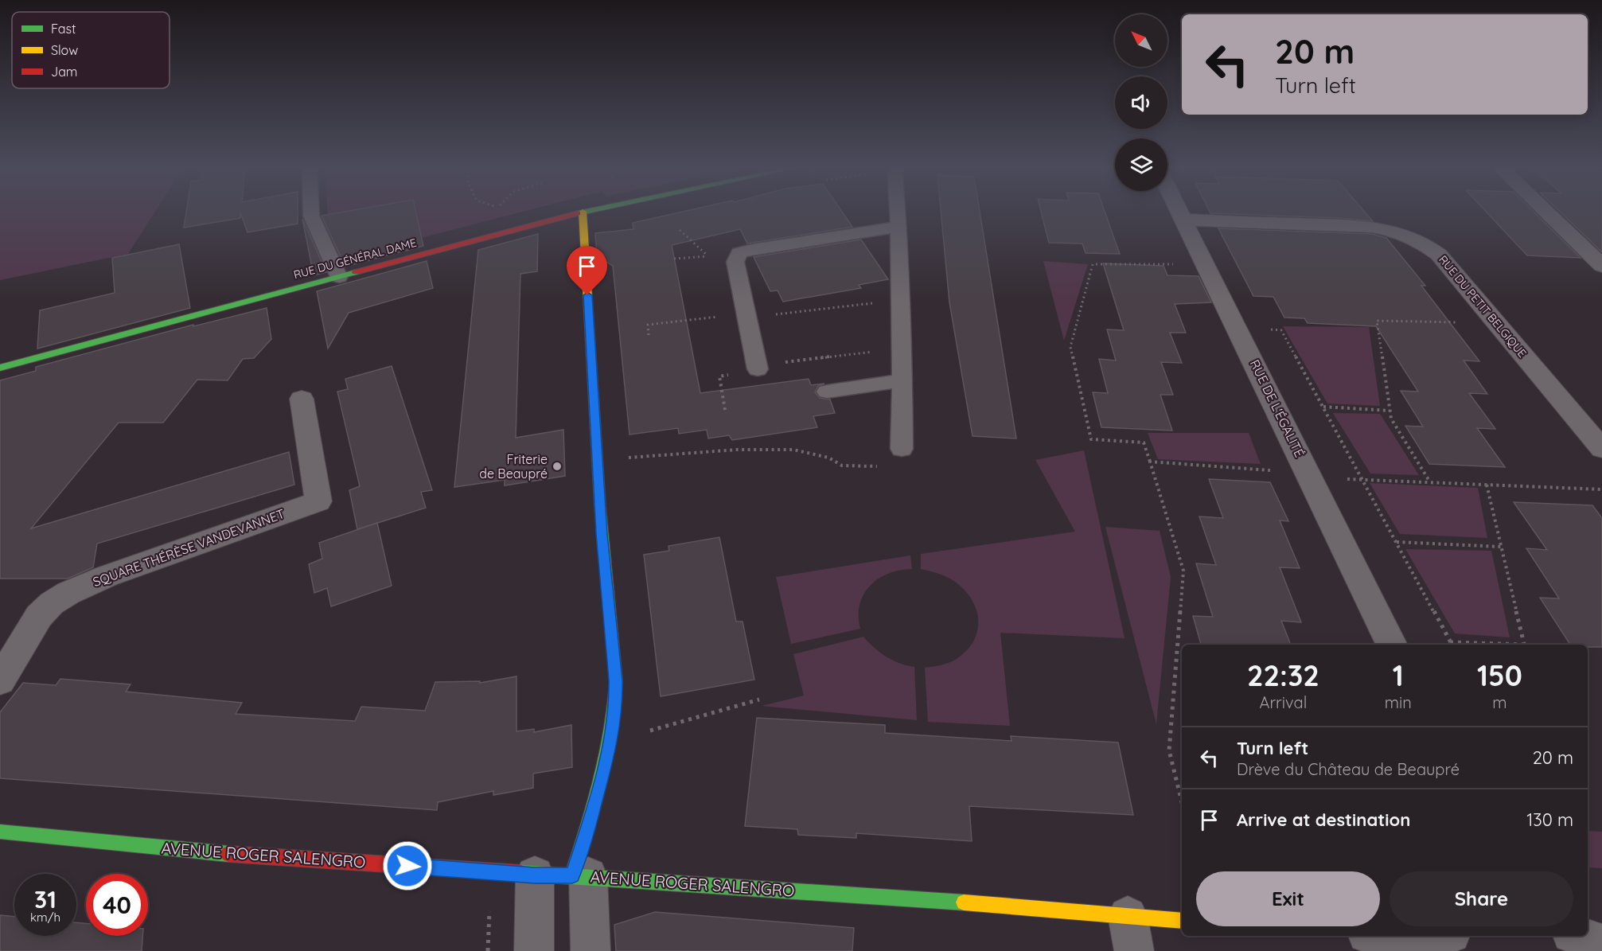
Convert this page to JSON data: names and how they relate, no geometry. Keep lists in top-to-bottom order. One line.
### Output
{"streets":{"street":["RUE DU GÉNÉRAL DAME","RUE DU PETIT BELGIQUE","RUE DE L'ÉGALITÉ","SQUARE THÉRÈSE VANDEVANNET","AVENUE ROGER SALENGRO"]},"crossings":[["RUE DU PETIT BELGIQUE","RUE DE L'ÉGALITÉ"]],"places":["Friterie de Beaupré"],"legend":["Fast","Slow","Jam"],"north":"top left","page":{"turn":["20 m","Turn left"],"eta":["22:32","Arrival","1","min","150","m"],"list":[{"name":"Turn left","note":"Drève du Château de Beaupré","value":"20 m"},{"name":"Arrive at destination","value":"130 m"}],"buttons":["Exit","Share"],"speed":"31 km/h","limit":"40"}}
